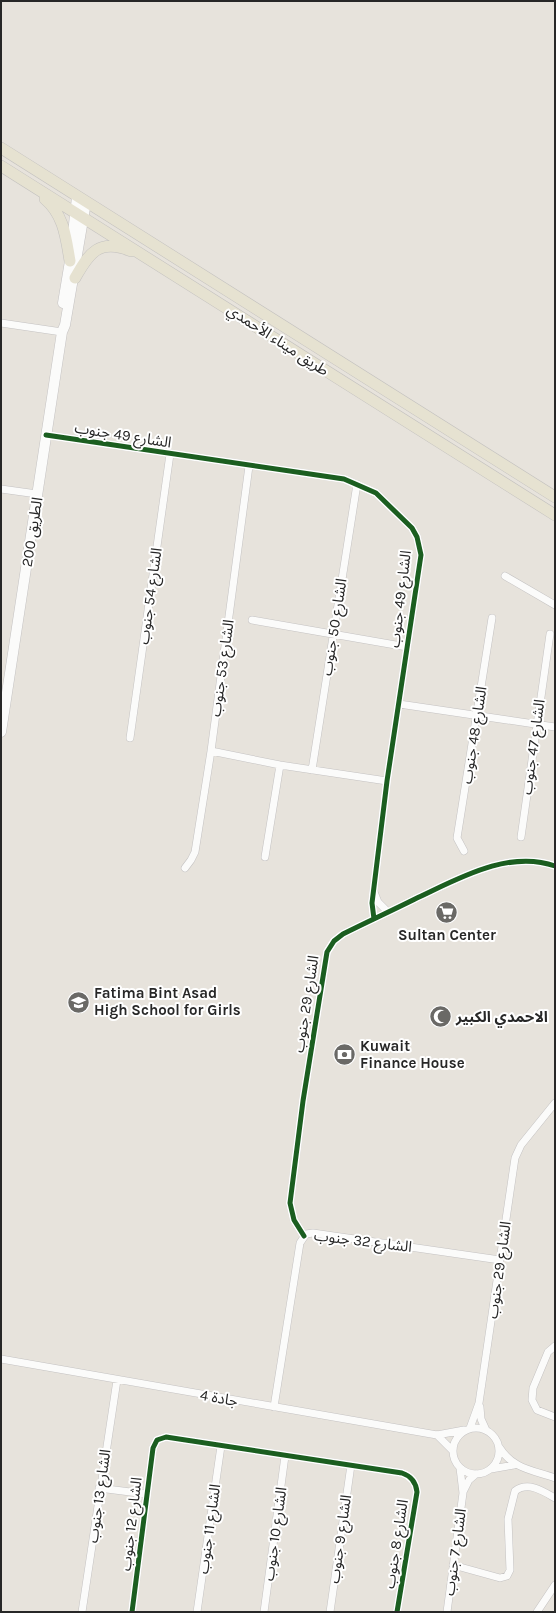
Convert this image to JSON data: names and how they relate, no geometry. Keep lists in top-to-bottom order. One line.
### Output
{"streets":{"main road":["طريق ميناء الأحمدي","الطريق 200"],"street":["الشارع 49 جنوب","الشارع 54 جنوب","الشارع 50 جنوب","الشارع 53 جنوب","الشارع 48 جنوب","الشارع 47 جنوب","الشارع 29 جنوب","الشارع 32 جنوب","جادة 4","الشارع 13 جنوب","الشارع 12 جنوب","الشارع 11 جنوب","الشارع 10 جنوب","الشارع 9 جنوب","الشارع 8 جنوب","الشارع 7 جنوب"]},"crossings":[["طريق ميناء الأحمدي","الطريق 200"],["الشارع 49 جنوب","الطريق 200"],["الشارع 49 جنوب","الشارع 54 جنوب"],["الشارع 49 جنوب","الشارع 50 جنوب"],["الشارع 49 جنوب","الشارع 53 جنوب"],["الشارع 49 جنوب","الشارع 29 جنوب"],["الشارع 29 جنوب","الشارع 32 جنوب"],["الشارع 29 جنوب","جادة 4"],["الشارع 29 جنوب","الشارع 7 جنوب"],["الشارع 32 جنوب","جادة 4"],["جادة 4","الشارع 13 جنوب"],["جادة 4","الشارع 7 جنوب"],["الشارع 12 جنوب","الشارع 11 جنوب"],["الشارع 9 جنوب","الشارع 8 جنوب"]],"places":{"supermarket":["Sultan Center"],"school or university":["Fatima Bint Asad High School for Girls"],"mosque":["الاحمدي الكبير"],"bank":["Kuwait Finance House"]}}
